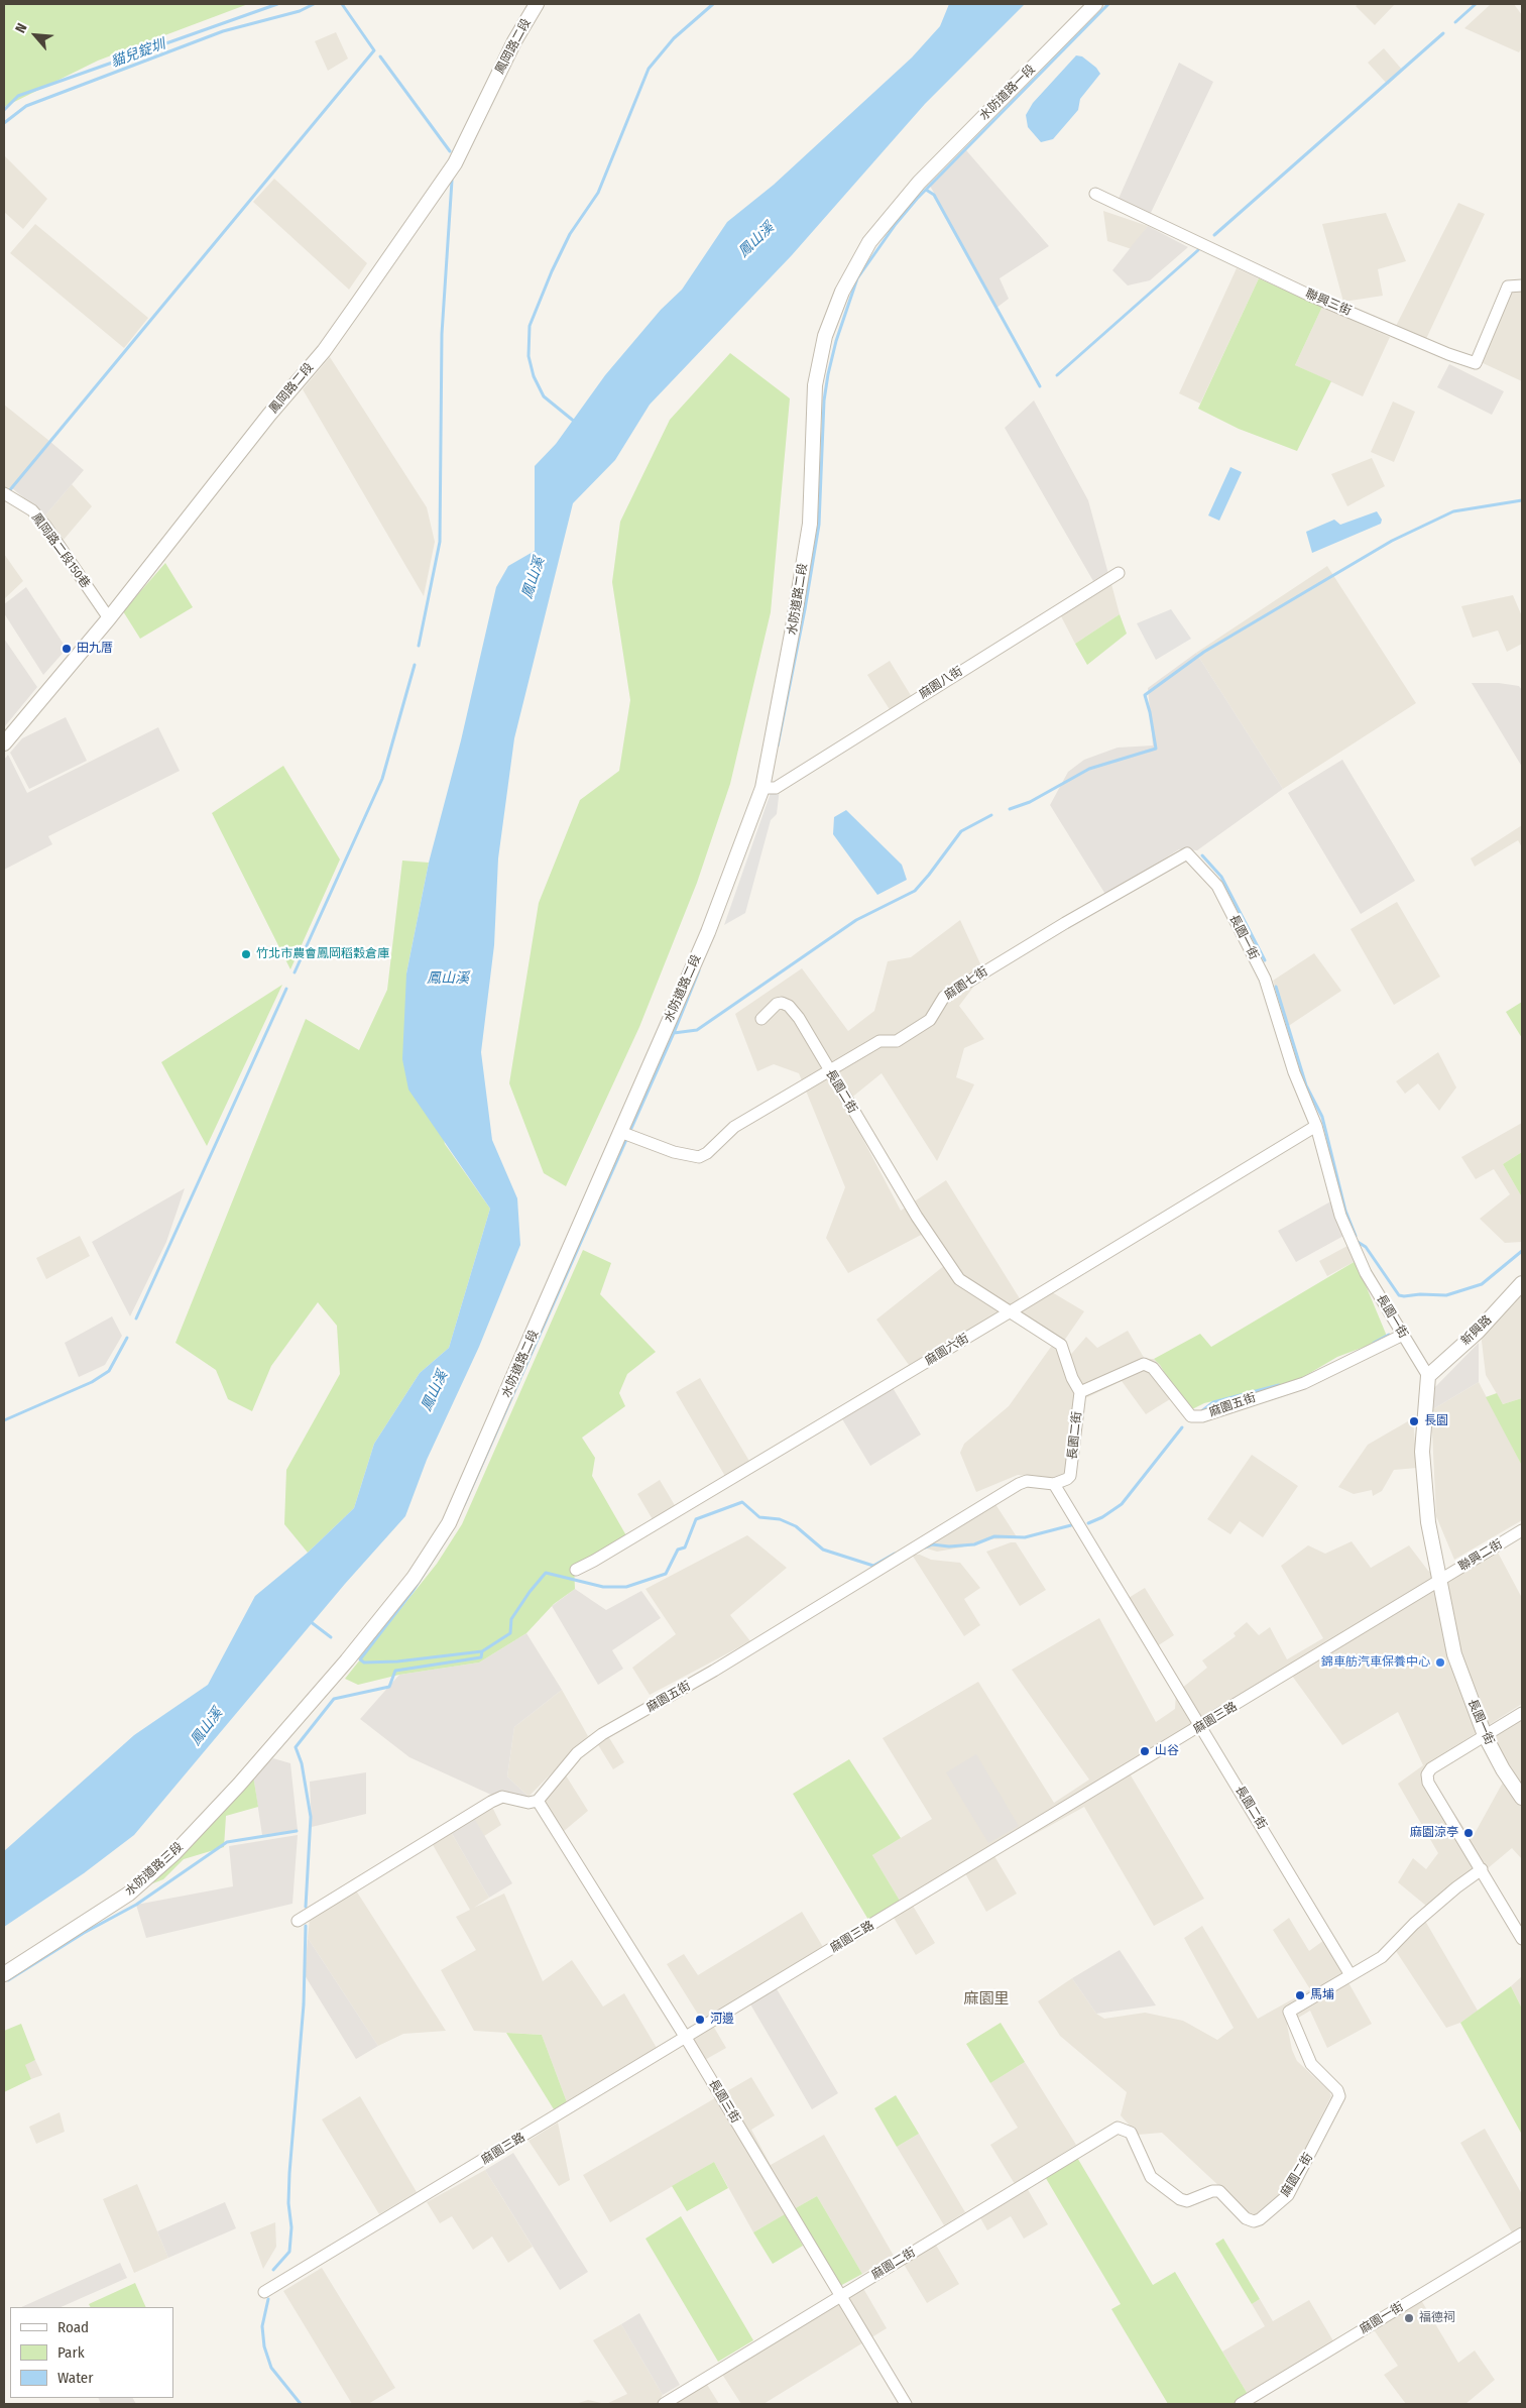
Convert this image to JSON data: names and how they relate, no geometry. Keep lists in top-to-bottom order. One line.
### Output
{"streets":{"street":["鳳岡路二段","水防道路一段","聯興三街","鳳岡路二段150巷","水防道路二段","麻園八街","長園一街","麻園七街","長園二街","新興路","麻園六街","麻園五街","聯興二街","麻園三路","水防道路三段","長園三街","麻園二街","麻園一街"]},"crossings":[["鳳岡路二段","鳳岡路二段150巷"],["水防道路一段","水防道路二段"],["水防道路二段","麻園八街"],["水防道路二段","麻園七街"],["水防道路二段","水防道路三段"],["長園一街","麻園七街"],["長園一街","新興路"],["長園一街","麻園六街"],["長園一街","麻園五街"],["長園一街","聯興二街"],["長園一街","麻園三路"],["麻園七街","長園二街"],["長園二街","麻園六街"],["長園二街","麻園五街"],["長園二街","麻園三路"],["長園二街","麻園二街"],["麻園五街","長園三街"],["聯興二街","麻園三路"],["麻園三路","長園三街"],["長園三街","麻園二街"]],"districts":["麻園里"],"water":["貓兒錠圳","鳳山溪"],"places":["田九厝","竹北市農會鳳岡稻穀倉庫","長園","錦車舫汽車保養中心","山谷","麻園涼亭","馬埔","河邊","福德祠"],"legend":["Road","Park","Water"],"north":"top left"}
